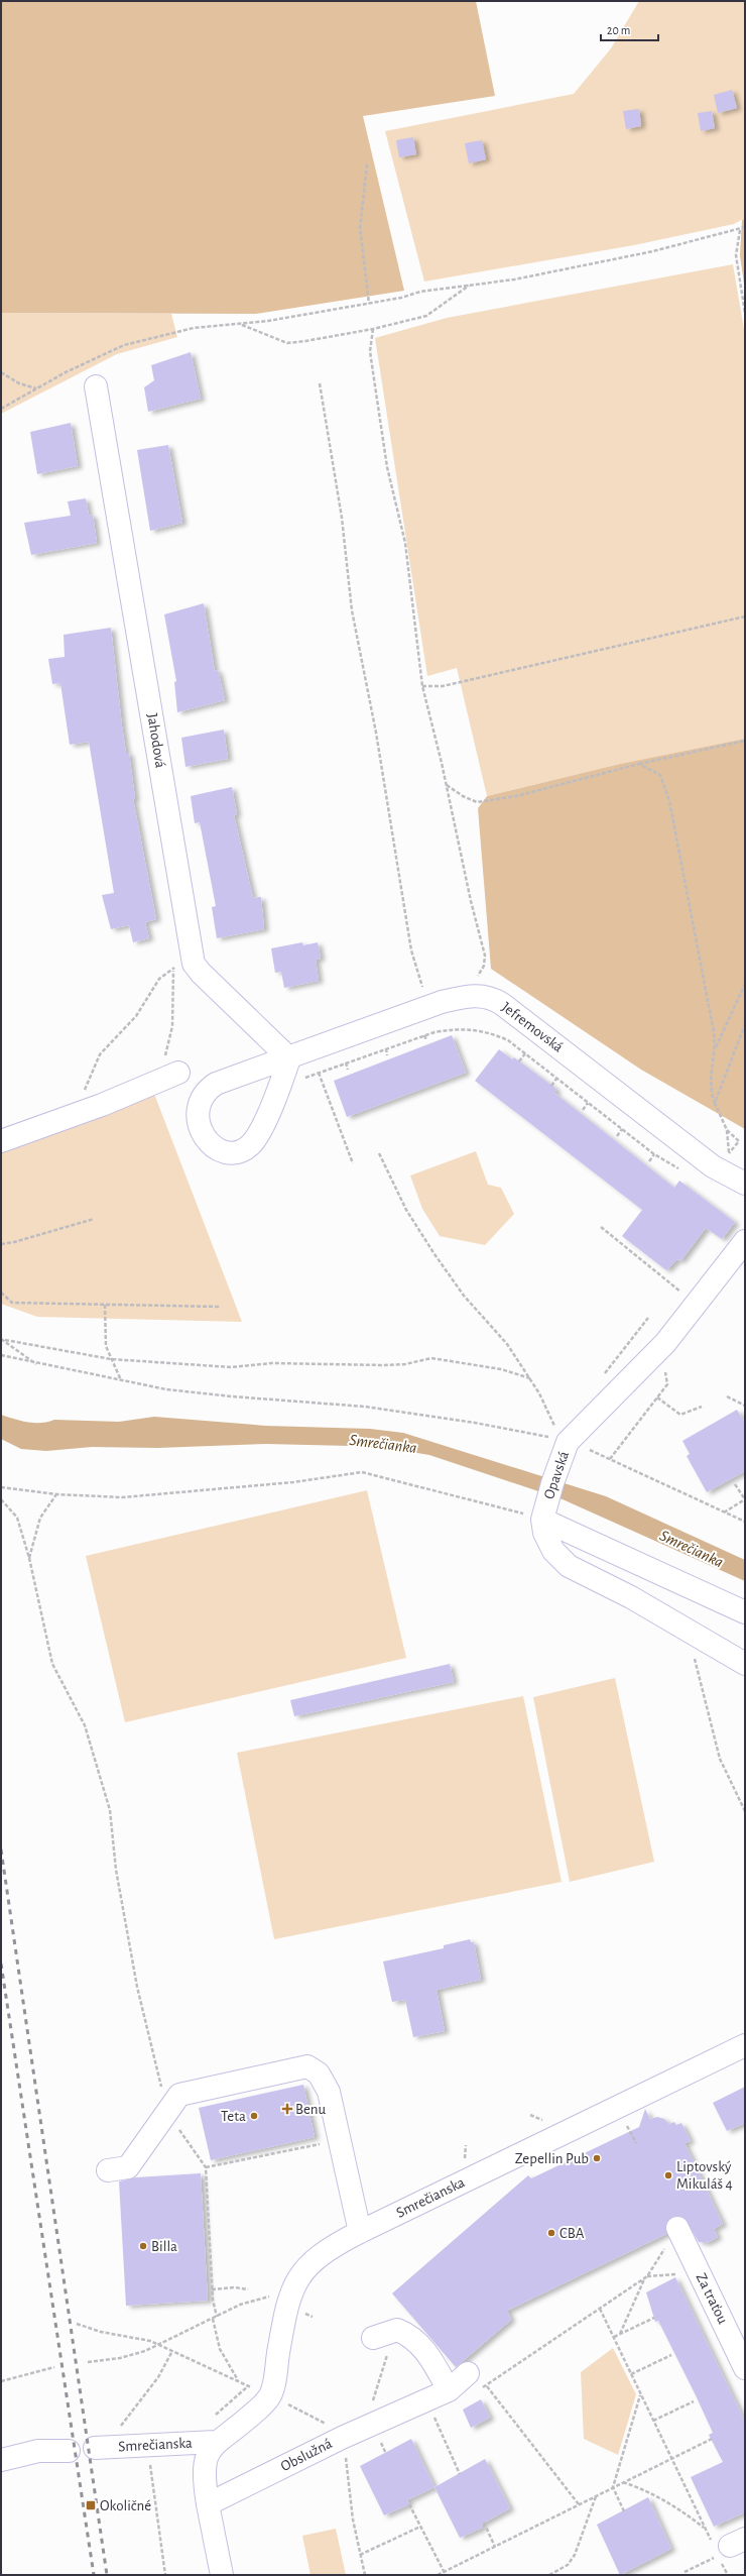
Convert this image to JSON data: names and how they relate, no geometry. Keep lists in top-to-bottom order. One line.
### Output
{"streets":{"street":["Jahodová","Jefremovská","Opavská","Smrečianska","Za traťou","Obslužná"]},"crossings":[["Jahodová","Jefremovská"],["Smrečianska","Obslužná"]],"water":["Smrečianka"],"places":{"health":["Benu"],"other":["Teta","Zepellin Pub","Liptovský Mikuláš 4","CBA","Billa"],"transit":["Okoličné"]},"scale_bar":"20 m"}
